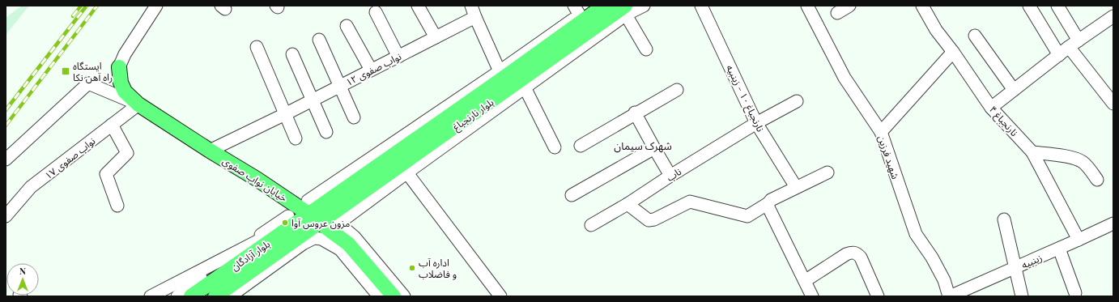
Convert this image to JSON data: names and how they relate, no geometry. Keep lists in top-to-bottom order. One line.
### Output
{"streets":{"main road":["بلوار نارنجباغ","خیابان نواب صفوی","بلوار آزادگان"],"street":["نواب صفوی ۱۲","نارنجباغ ۱۰ - زینبیه","نارنجباغ ۴","شهید فرزین","نواب صفوی ۱۷","ناب","زینبیه"]},"crossings":[["نواب صفوی ۱۲","بلوار نارنجباغ"],["نواب صفوی ۱۲","خیابان نواب صفوی"],["نارنجباغ ۱۰ - زینبیه","ناب"],["بلوار نارنجباغ","خیابان نواب صفوی"],["بلوار نارنجباغ","بلوار آزادگان"],["نارنجباغ ۴","زینبیه"],["شهید فرزین","زینبیه"],["نواب صفوی ۱۷","خیابان نواب صفوی"],["خیابان نواب صفوی","بلوار آزادگان"]],"districts":["شهرک سیمان"],"places":{"transit":["ایستگاه راه آهن نکا"],"other":["مزون عروس آوا","اداره آب و فاضلاب"]},"north":"top"}
